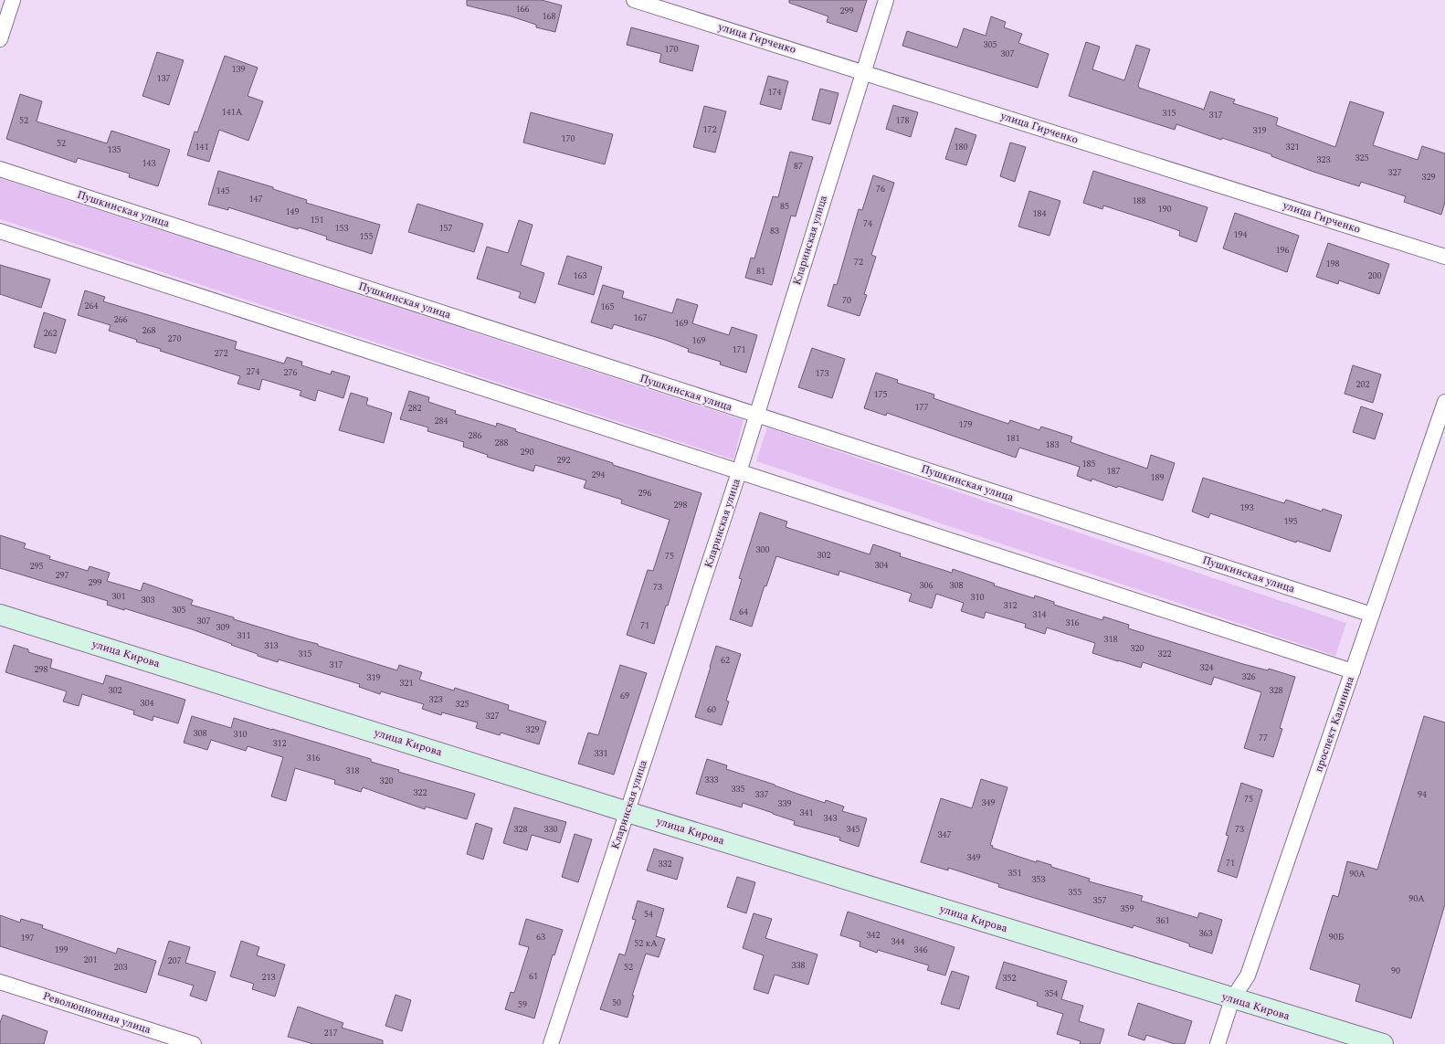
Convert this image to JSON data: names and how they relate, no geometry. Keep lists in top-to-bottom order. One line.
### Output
{"streets":{"street":["улица Гирченко","Пушкинская улица","Кларинская улица","улица Кирова","проспект Калинина","Революционная улица"]},"crossings":[["улица Гирченко","Кларинская улица"],["Пушкинская улица","Кларинская улица"],["Пушкинская улица","проспект Калинина"],["Кларинская улица","улица Кирова"],["улица Кирова","проспект Калинина"]],"house_numbers":["166","299","168","305","170","307","139","137","174","141А","315","317","52","178","172","319","170","52","141","180","321","135","325","323","143","87","327","329","76","145","147","188","85","190","149","184","151","74","153","157","83","194","155","196","72","198","81","163","200","70","264","165","167","266","169","268","262","270","169","171","272","274","276","173","202","175","177","282","284","179","286","181","288","183","290","292","185","187","294","189","296","298","193","195","300","302","75","304","295","297","299","306","308","73","301","310","303","312","305","64","314","307","316","71","309","311","318","313","320","315","322","62","317","324","298","326","319","321","302","328","69","323","304","325","60","327","329","308","310","77","312","331","316","318","333","320","335","322","337","94","75","349","339","341","343","328","330","345","73","347","349","71","332","351","90А","353","355","90А","357","359","54","361","363","342","63","90Б","197","344","52 кА","199","346","201","207","338","203","52","90","61","213","352","354","50","59","217"]}
